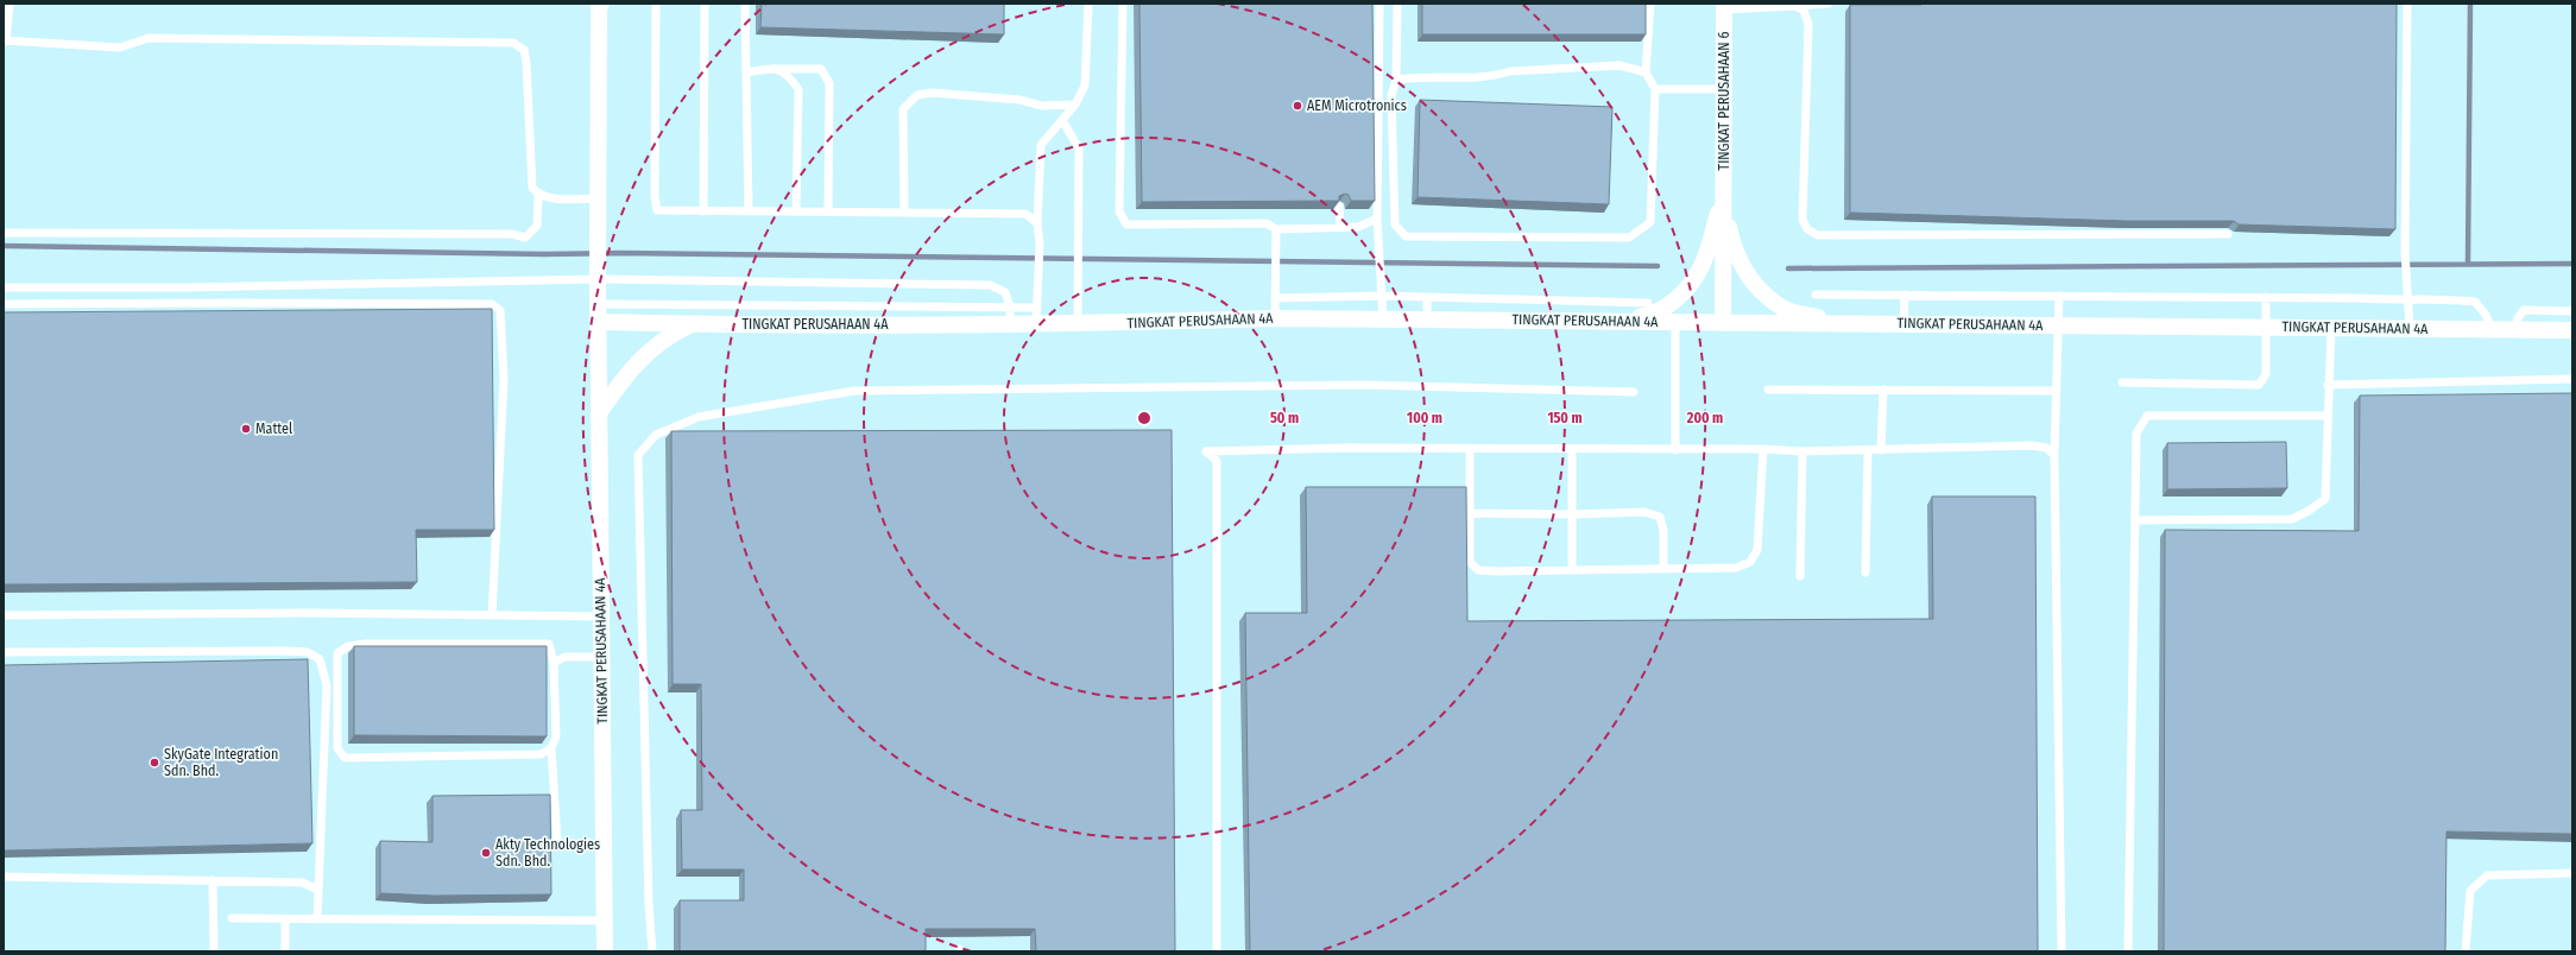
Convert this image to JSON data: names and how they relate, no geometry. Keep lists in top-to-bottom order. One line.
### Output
{"streets":{"street":["TINGKAT PERUSAHAAN 6","TINGKAT PERUSAHAAN 4A"]},"crossings":[["TINGKAT PERUSAHAAN 6","TINGKAT PERUSAHAAN 4A"]],"places":["AEM Microtronics","Mattel","SkyGate Integration Sdn. Bhd.","Akty Technologies Sdn. Bhd."],"rings":["50 m","100 m","150 m","200 m"]}
